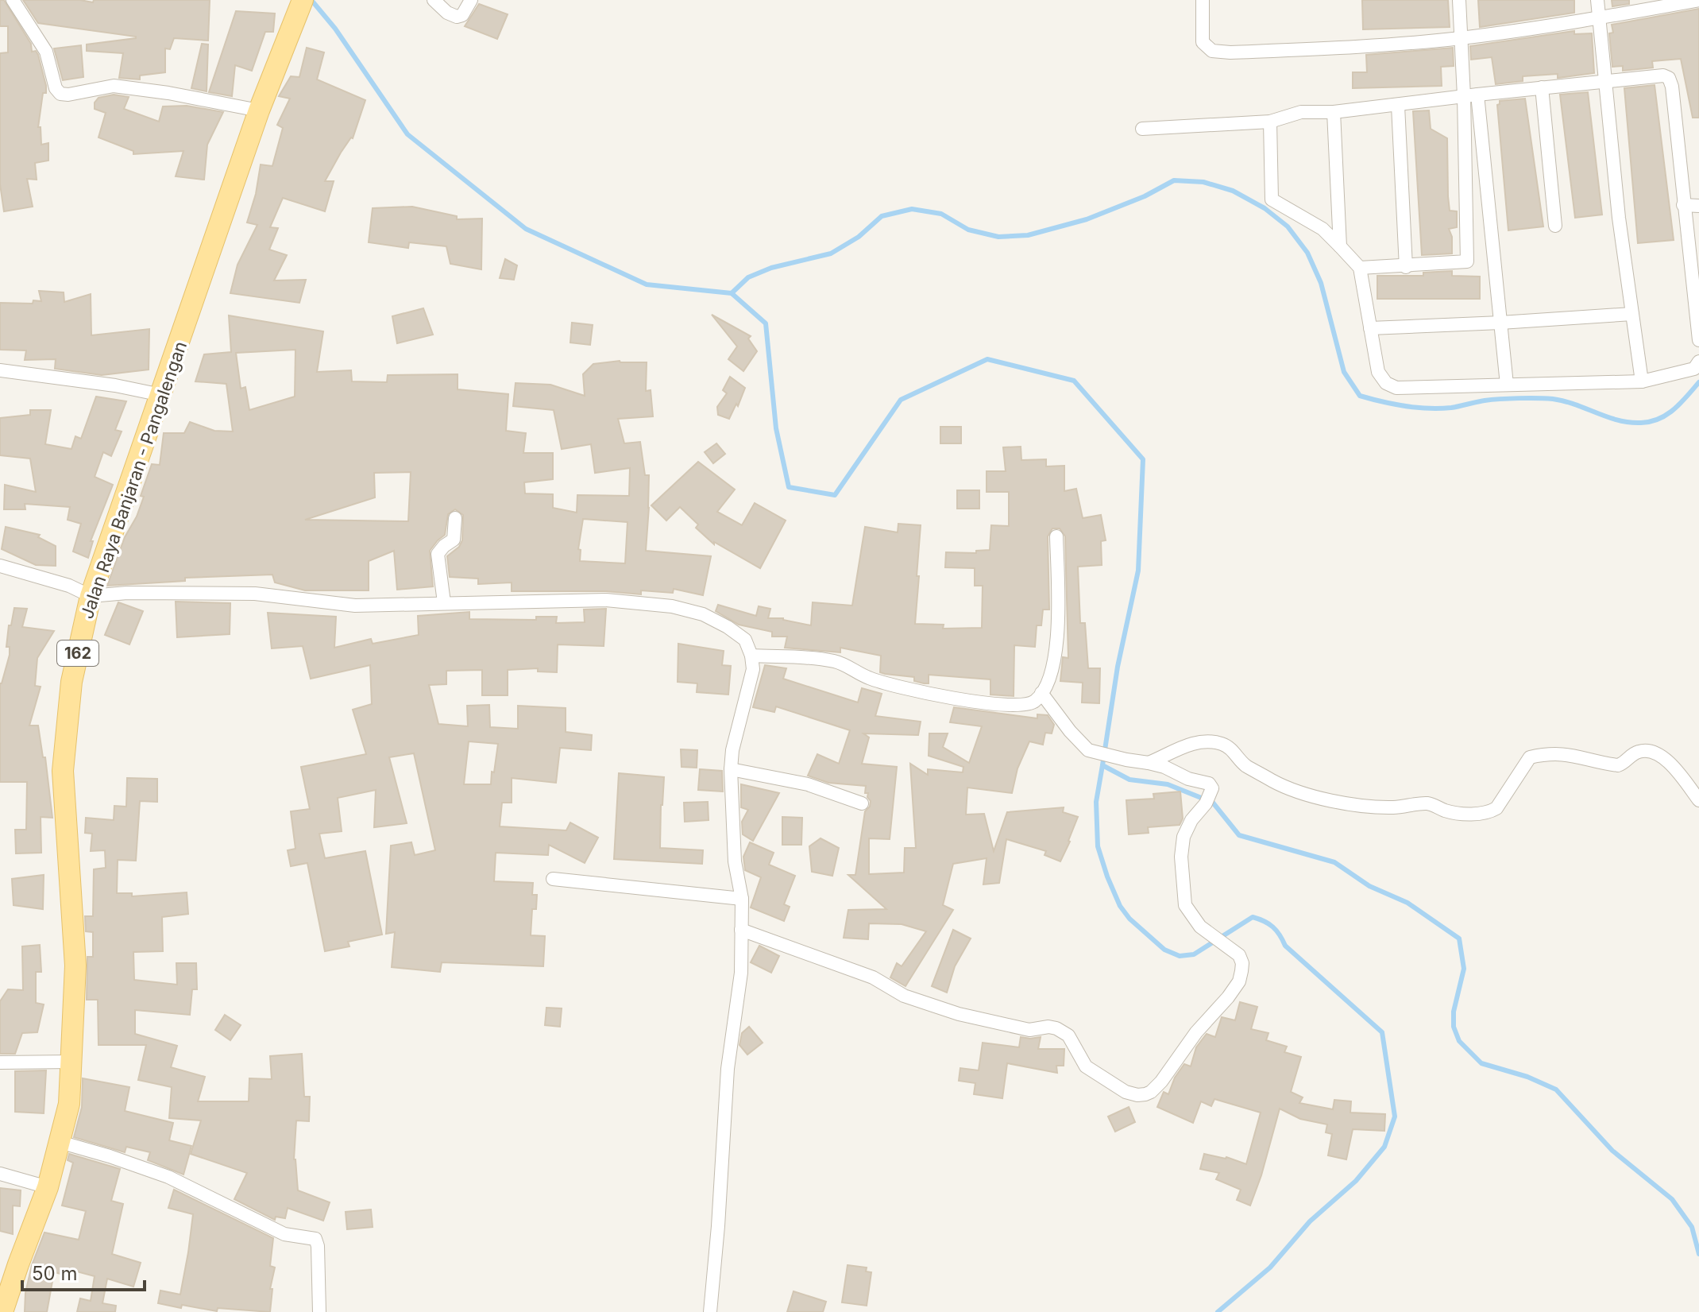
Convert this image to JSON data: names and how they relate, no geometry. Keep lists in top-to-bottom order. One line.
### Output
{"streets":{"main road":["Jalan Raya Banjaran - Pangalengan","162"]},"scale_bar":"50 m"}
